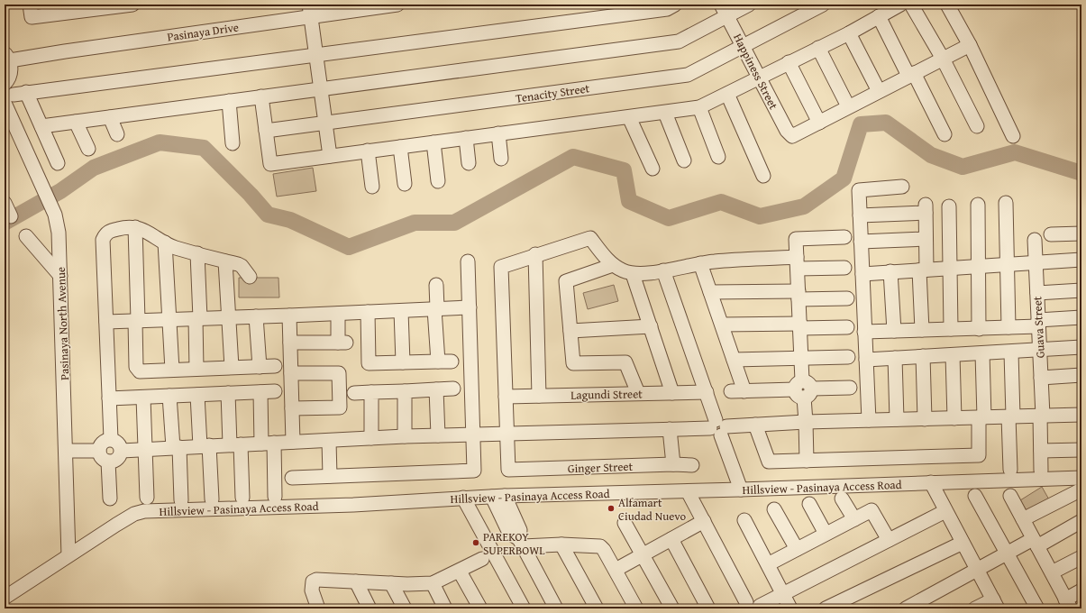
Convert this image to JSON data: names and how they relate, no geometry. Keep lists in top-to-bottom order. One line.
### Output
{"streets":{"street":["Pasinaya Drive","Happiness Street","Tenacity Street","Pasinaya North Avenue","Guava Street","Lagundi Street","Ginger Street","Hillsview - Pasinaya Access Road"]},"crossings":[["Happiness Street","Tenacity Street"],["Pasinaya North Avenue","Hillsview - Pasinaya Access Road"]],"places":["Alfamart Ciudad Nuevo","PAREKOY SUPERBOWL"]}
